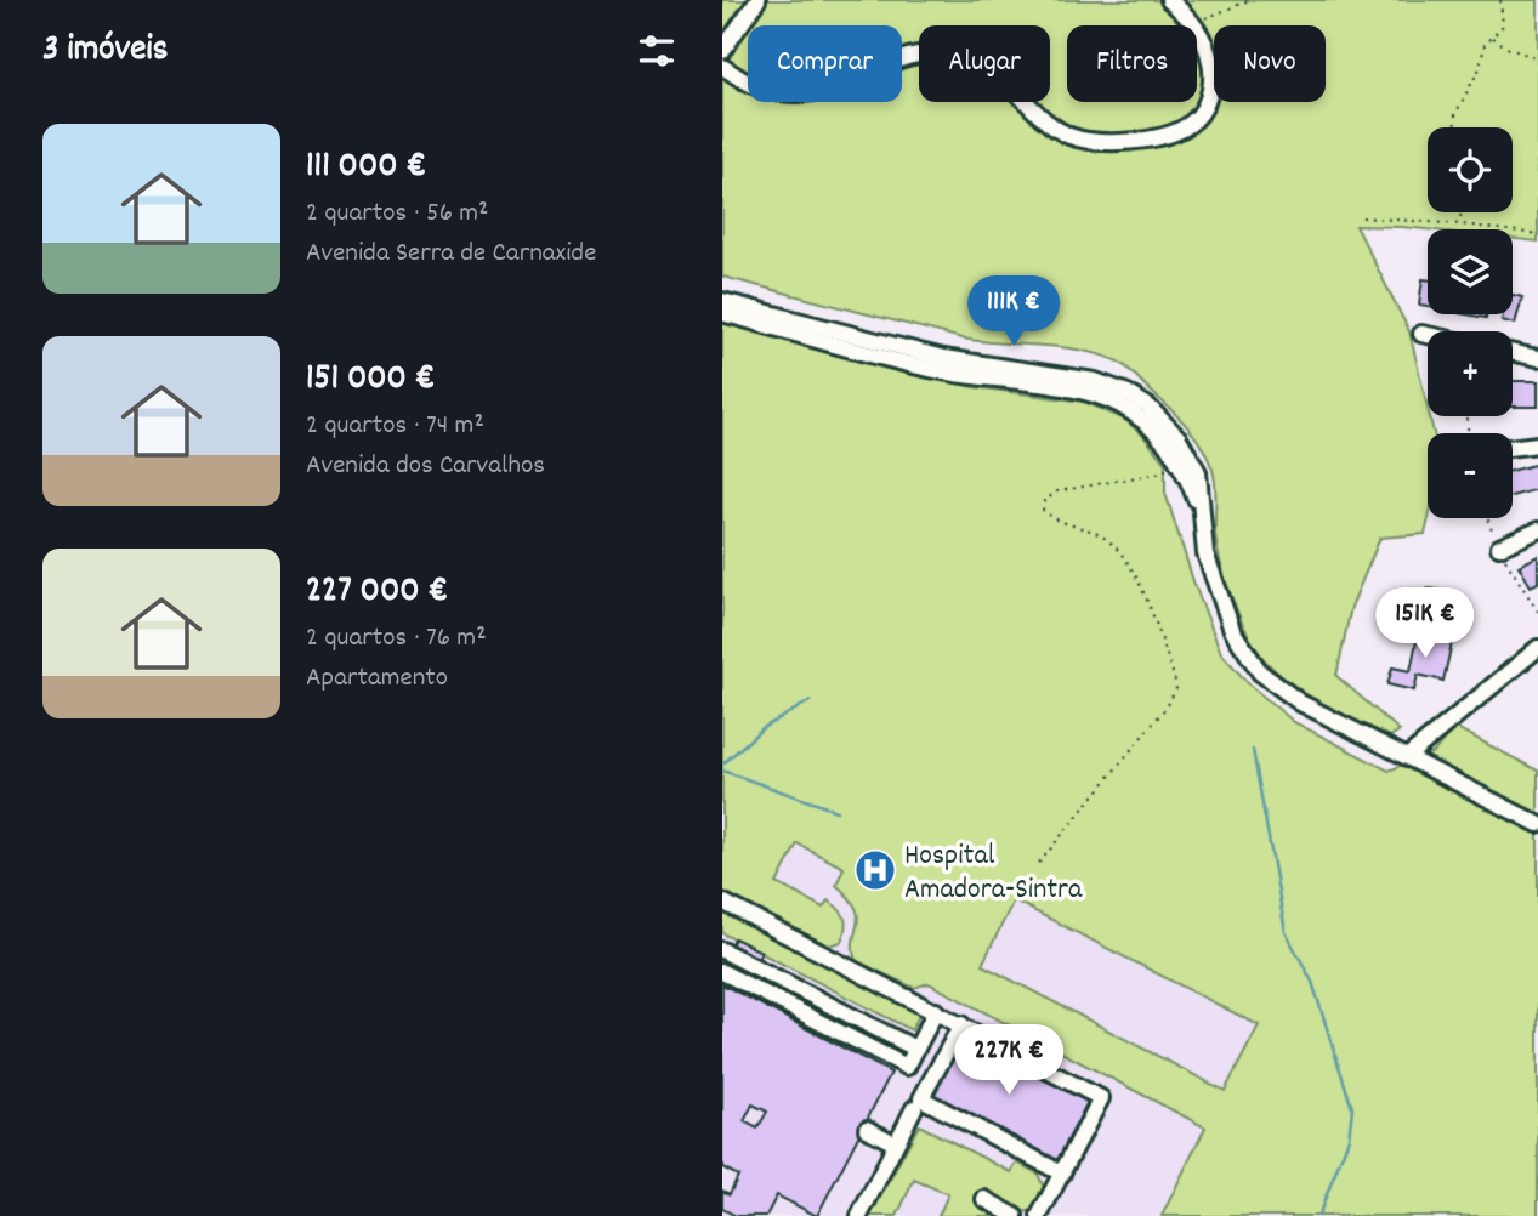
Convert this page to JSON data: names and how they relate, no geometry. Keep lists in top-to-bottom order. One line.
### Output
{"places":{"hospital":["Hospital Amadora-Sintra"]},"page":{"heading":"3 imóveis","chip":["Comprar","Alugar","Filtros","Novo"],"list":[{"name":"111 000 €","note":"2 quartos · 56 m² · Avenida Serra de Carnaxide"},{"name":"151 000 €","note":"2 quartos · 74 m² · Avenida dos Carvalhos"},{"name":"227 000 €","note":"2 quartos · 76 m² · Apartamento"}],"map_buttons":["+","−"],"price":["111K €","151K €","227K €"]}}
